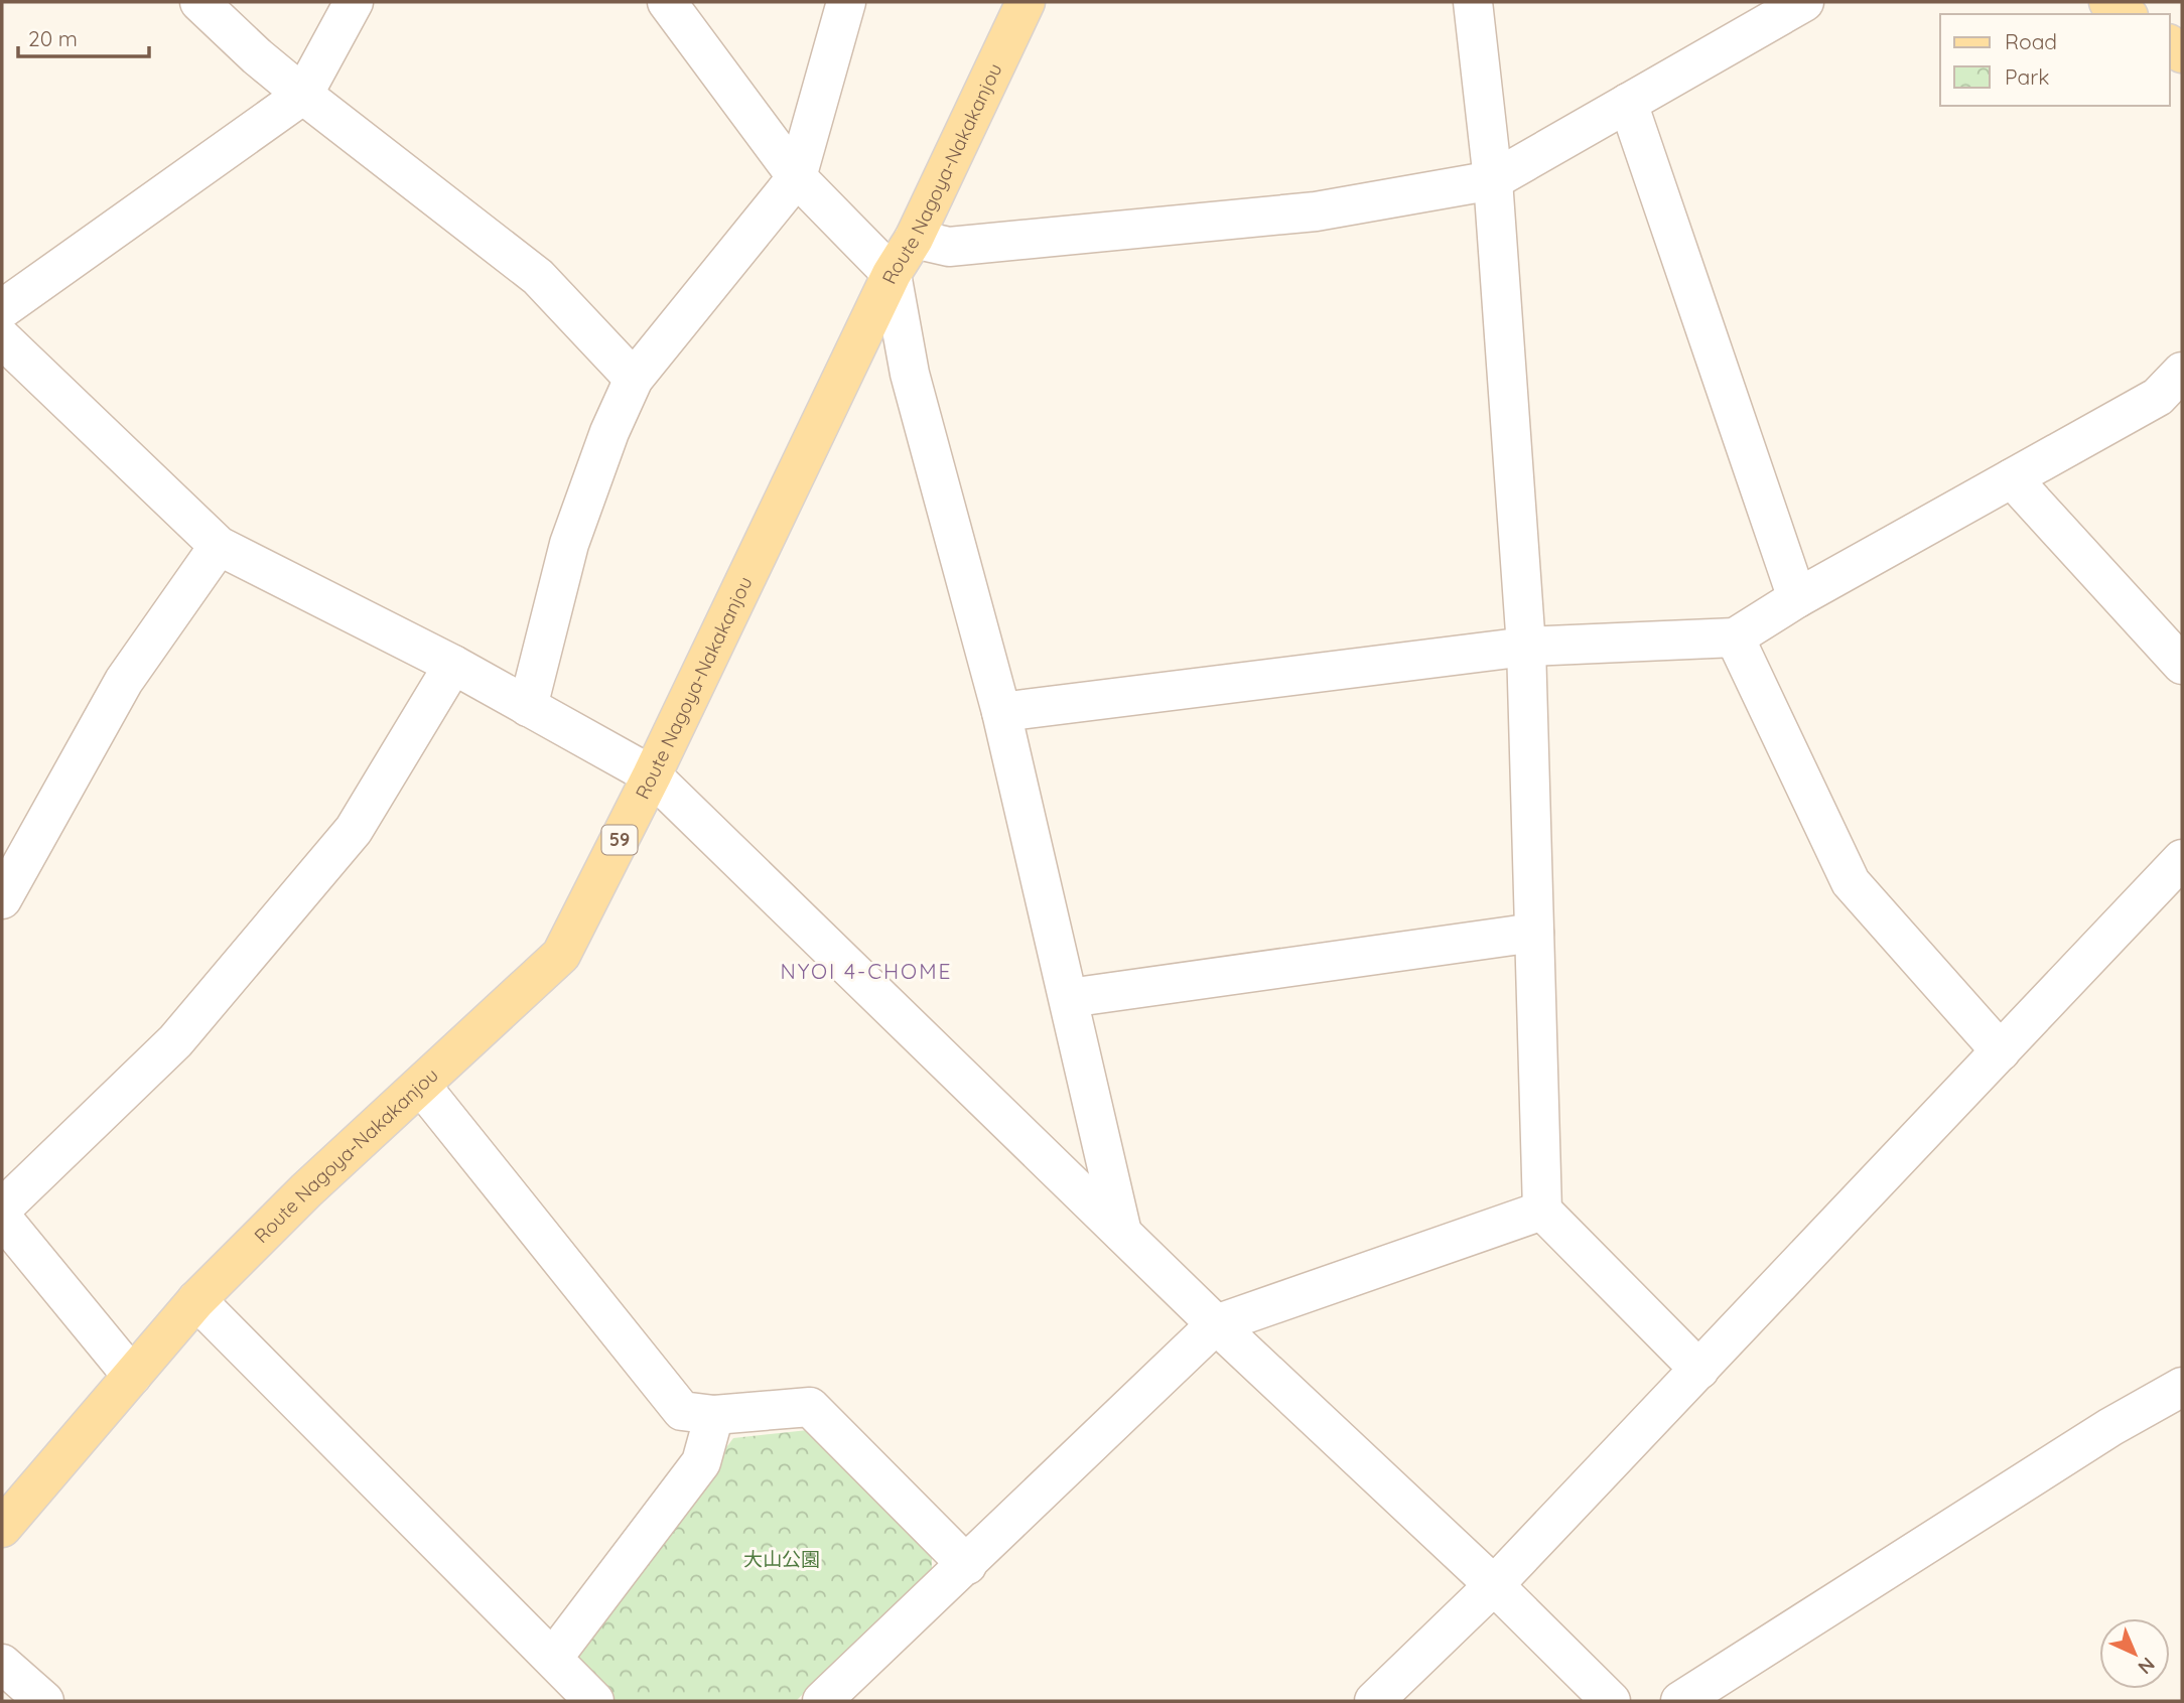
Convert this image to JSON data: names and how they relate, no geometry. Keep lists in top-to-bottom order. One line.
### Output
{"streets":{"main road":["Route Nagoya-Nakakanjou","59"]},"districts":["NYOI 4-CHOME"],"parks":["大山公園"],"legend":["Road","Park"],"scale_bar":"20 m","north":"bottom right"}
